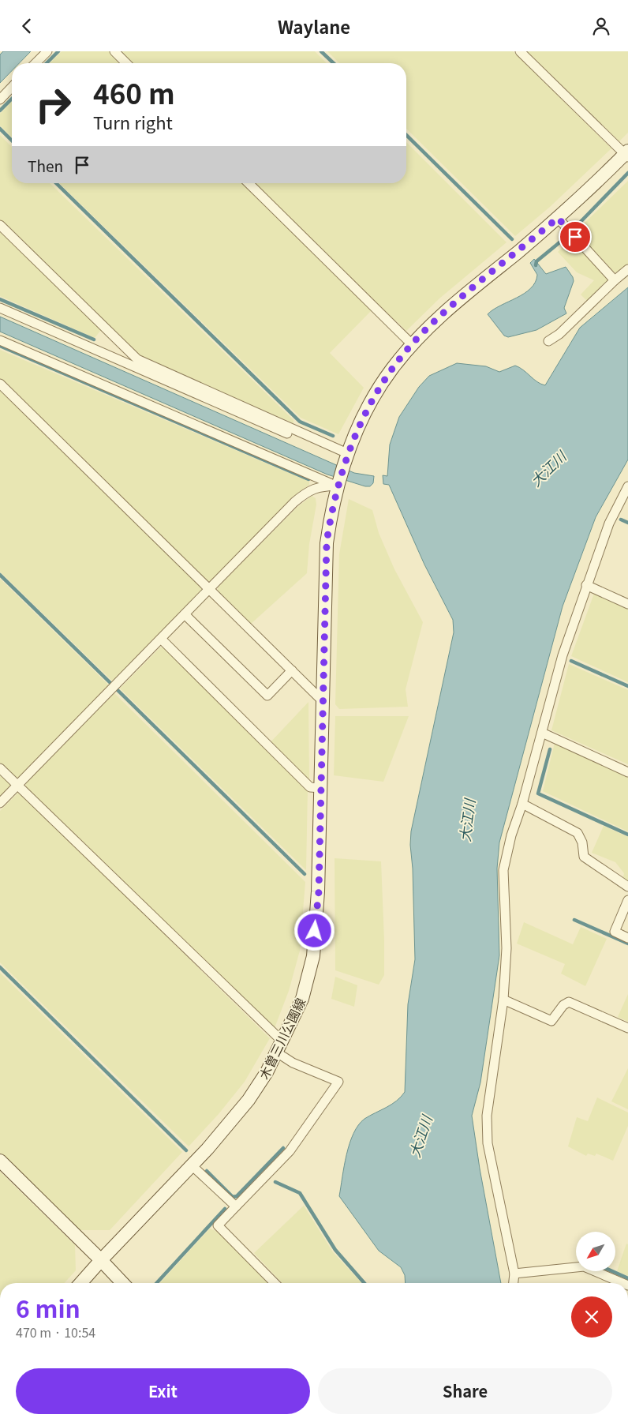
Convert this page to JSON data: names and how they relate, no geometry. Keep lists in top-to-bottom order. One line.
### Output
{"streets":{"main road":["木曽三川公園線"]},"water":["大江川"],"north":"bottom left","page":{"header":"Waylane","turn":["460 m","Turn right"],"then":"Then","heading":["6 min","470 m · 10:54"],"buttons":["Exit","Share"]}}
